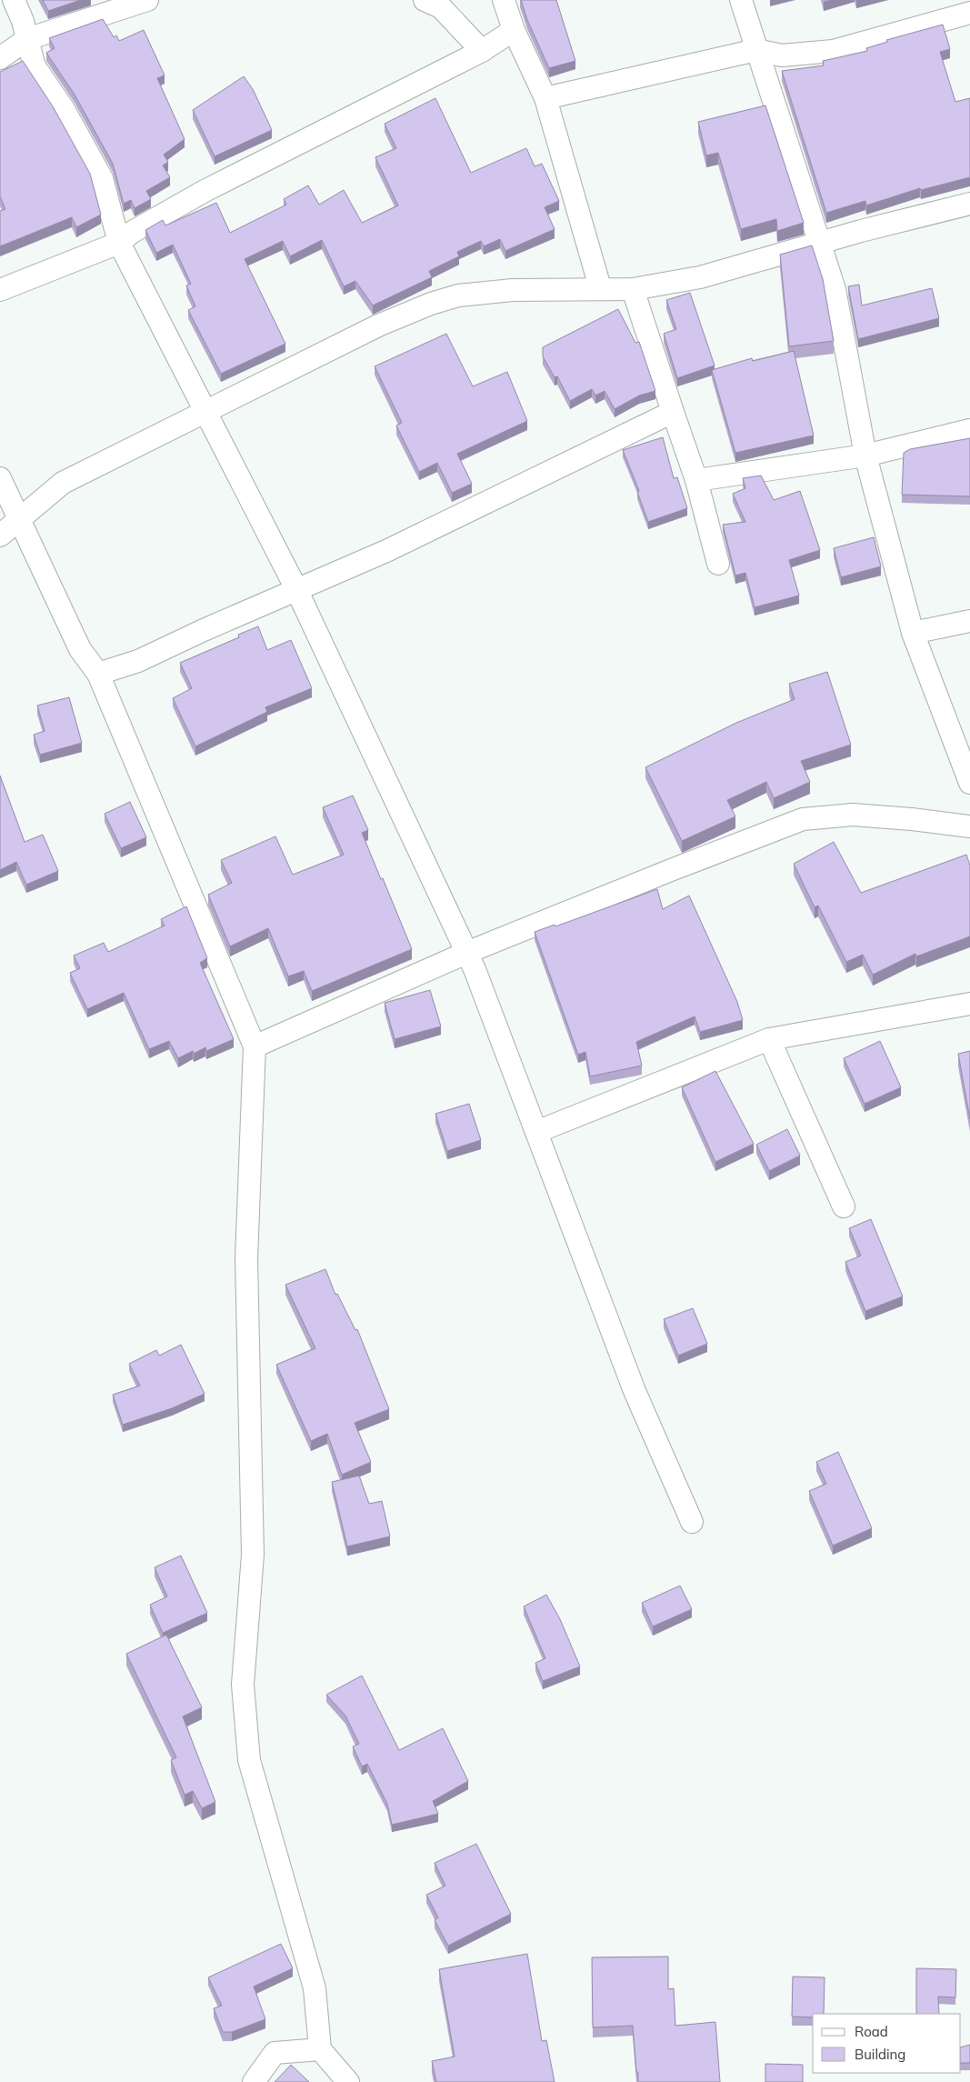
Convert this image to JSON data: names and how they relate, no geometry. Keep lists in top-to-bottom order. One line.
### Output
{"legend":["Road","Building"]}
